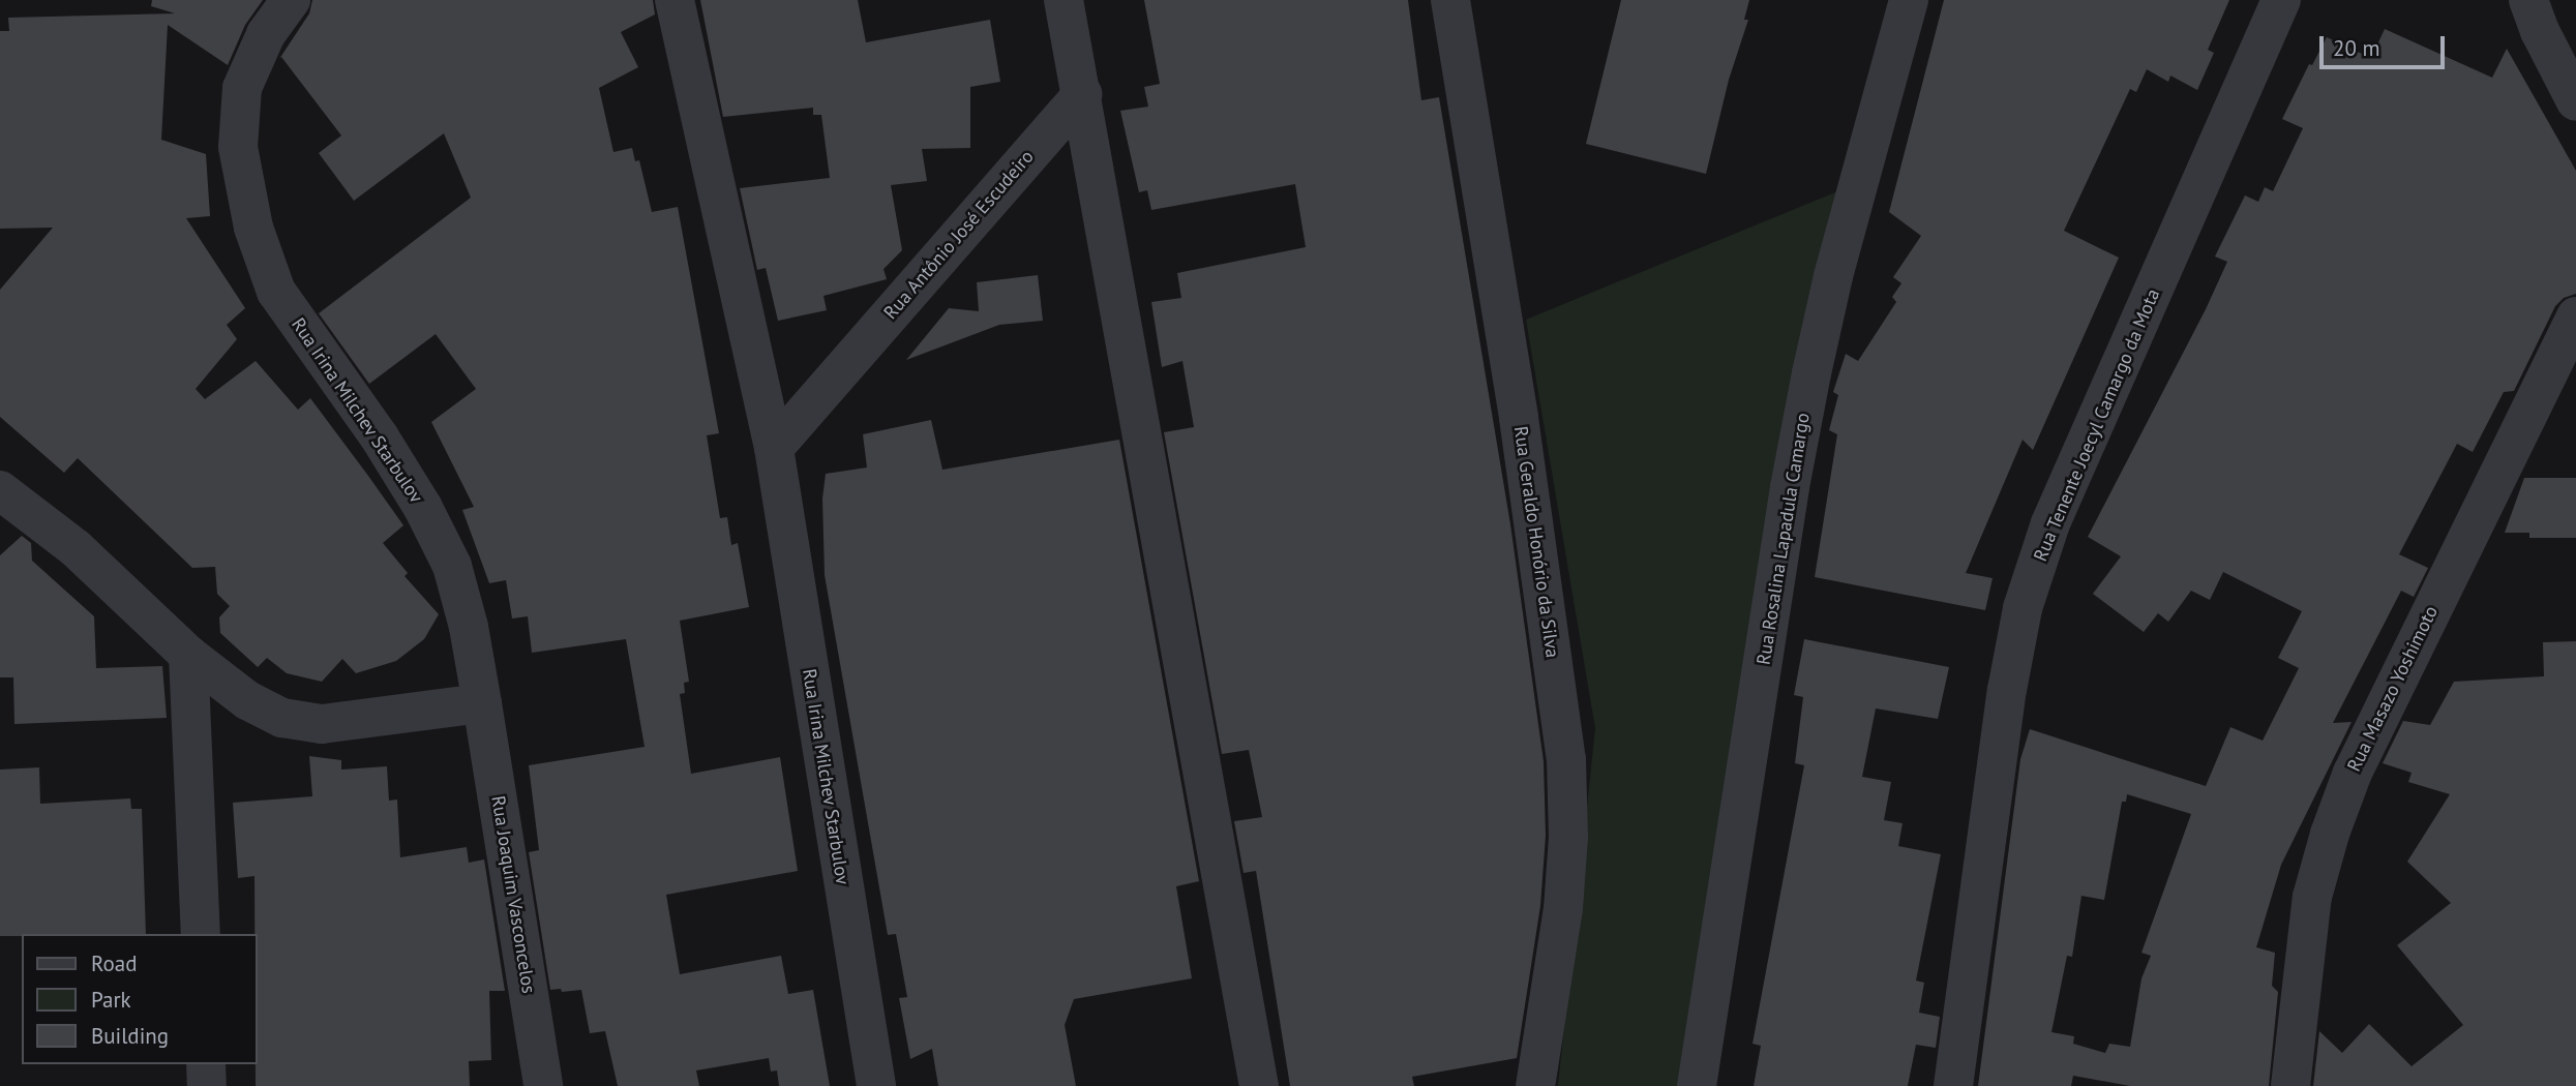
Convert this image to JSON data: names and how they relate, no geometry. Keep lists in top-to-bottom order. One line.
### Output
{"streets":{"street":["Rua Antônio José Escudeiro","Rua Irina Milchev Starbulov","Rua Tenente Joecyl Camargo da Mota","Rua Rosalina Lapadula Camargo","Rua Geraldo Honório da Silva","Rua Masazo Yoshimoto","Rua Joaquim Vasconcelos"]},"crossings":[["Rua Antônio José Escudeiro","Rua Irina Milchev Starbulov"],["Rua Irina Milchev Starbulov","Rua Joaquim Vasconcelos"]],"legend":["Road","Park","Building"],"scale_bar":"20 m"}
